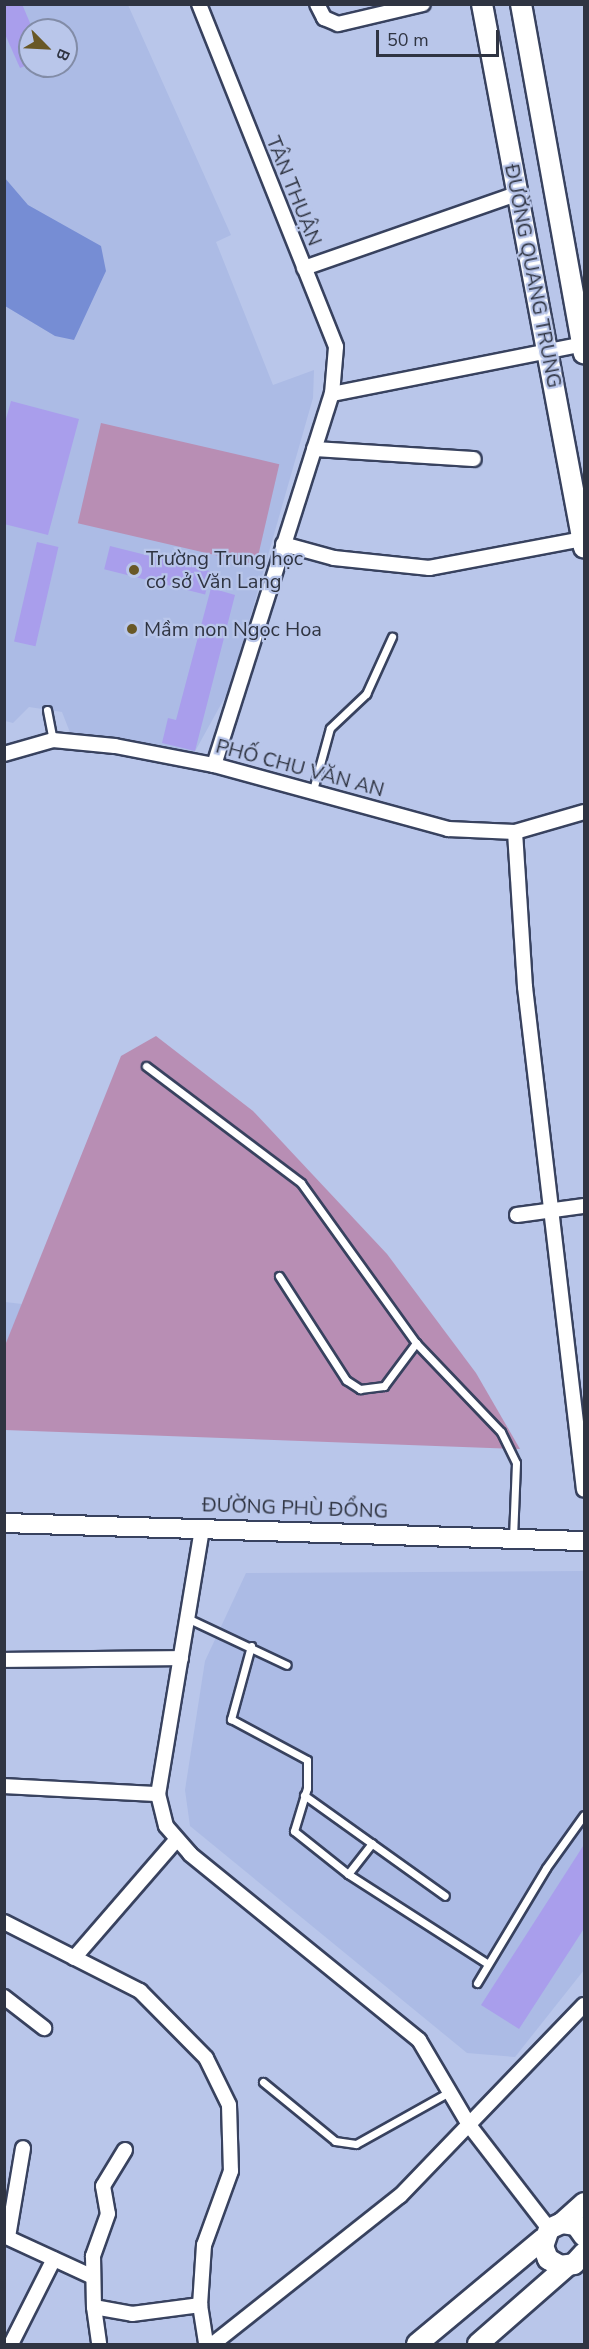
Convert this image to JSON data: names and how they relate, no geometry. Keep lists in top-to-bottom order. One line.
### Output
{"streets":{"main road":["ĐƯỜNG QUANG TRUNG"],"street":["TÂN THUẬN","PHỐ CHU VĂN AN","ĐƯỜNG PHÙ ĐỔNG"]},"crossings":[["TÂN THUẬN","PHỐ CHU VĂN AN"]],"places":["Trường Trung học cơ sở Văn Lang","Mầm non Ngọc Hoa"],"scale_bar":"50 m","north":"bottom right"}
